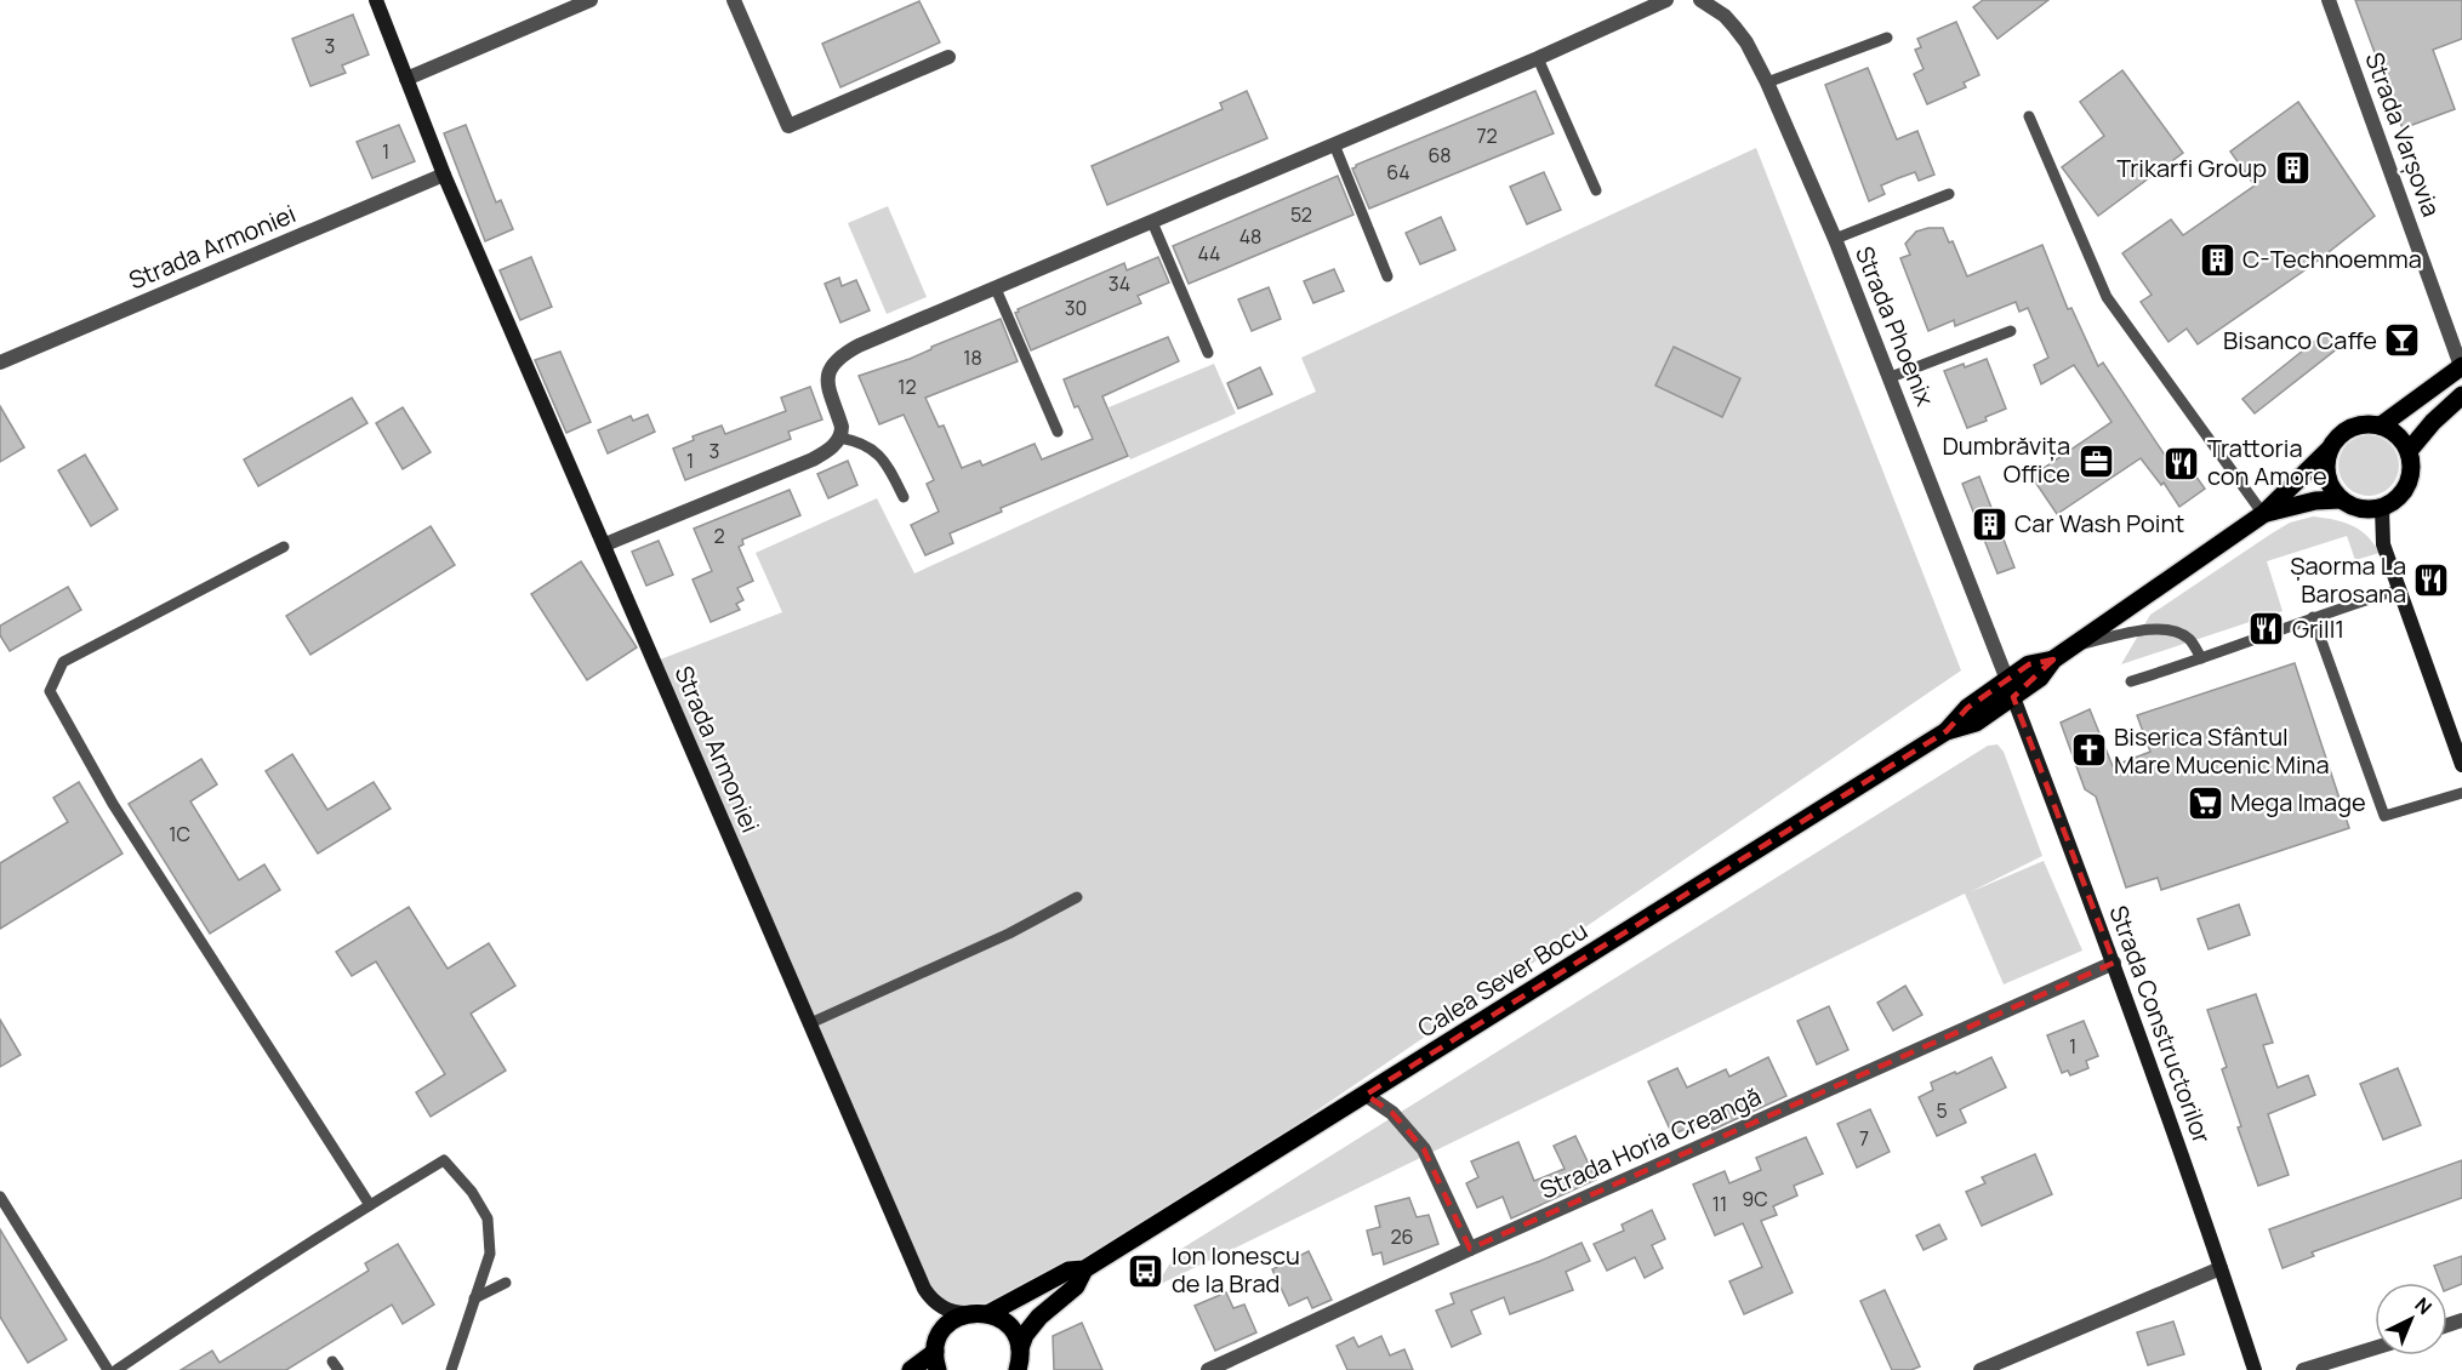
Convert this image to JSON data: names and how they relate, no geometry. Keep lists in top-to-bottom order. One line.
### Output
{"streets":{"main road":["Calea Sever Bocu"],"street":["Strada Varșovia","Strada Armoniei","Strada Phoenix","Strada Constructorilor","Strada Horia Creangă"]},"crossings":[["Strada Armoniei","Calea Sever Bocu"],["Strada Phoenix","Calea Sever Bocu"],["Strada Phoenix","Strada Constructorilor"],["Calea Sever Bocu","Strada Constructorilor"],["Strada Constructorilor","Strada Horia Creangă"]],"places":{"building":["Trikarfi Group","C-Technoemma","Car Wash Point"],"bar":["Bisanco Caffe"],"office":["Dumbrăvița Office"],"restaurant":["Trattoria con Amore","Șaorma La Barosana","Grill1"],"church":["Biserica Sfântul Mare Mucenic Mina"],"supermarket":["Mega Image"],"bus stop":["Ion Ionescu de la Brad"]},"house_numbers":["3","72","1","68","64","52","48","44","34","30","18","12","3","1","2","1C","1","5","7","9C","11","26"],"north":"top right"}
